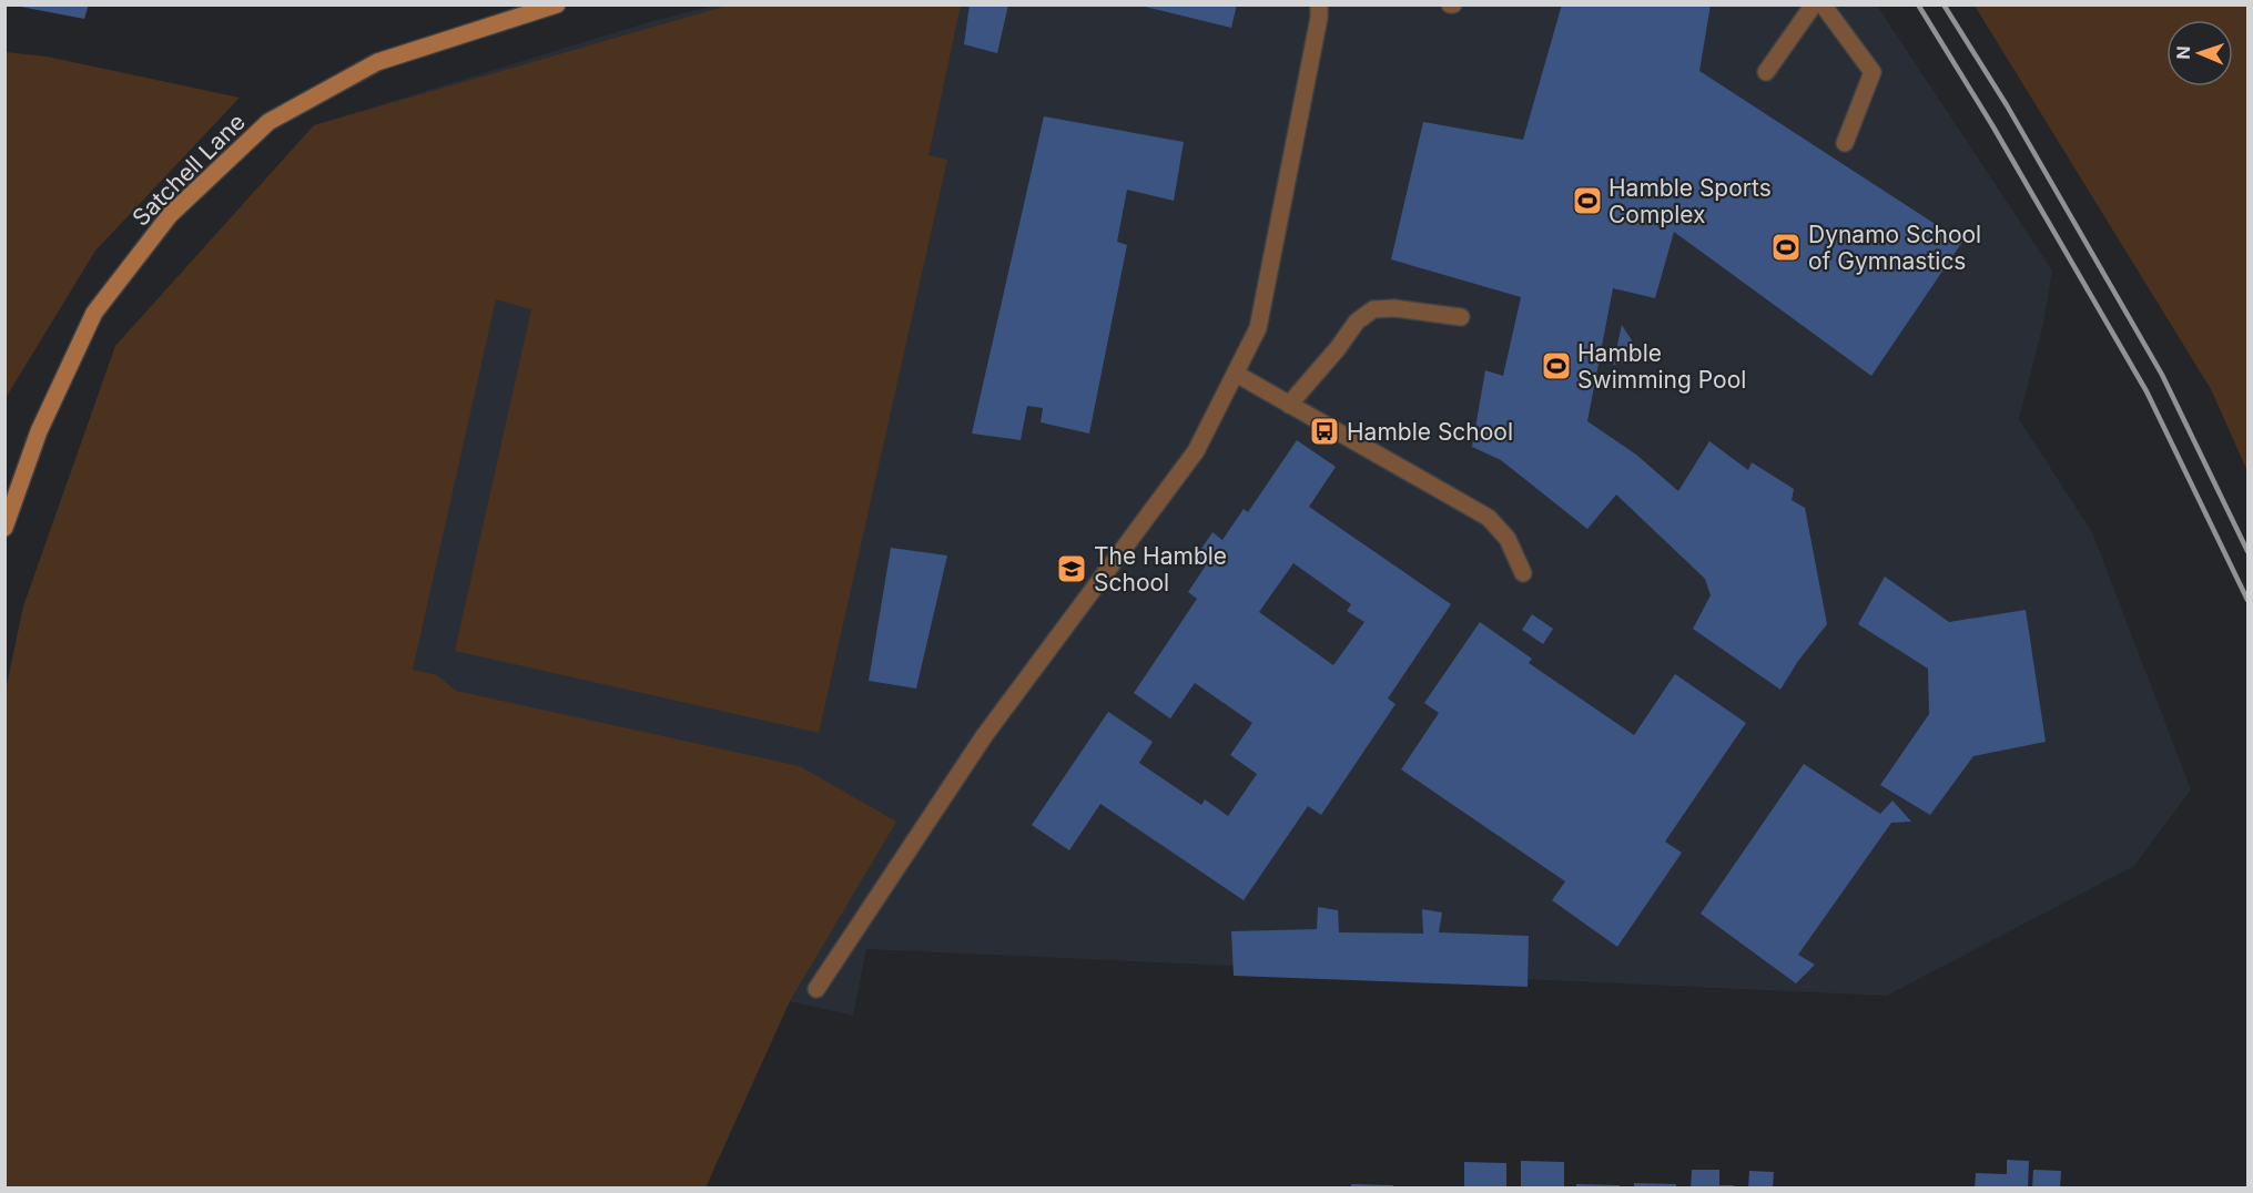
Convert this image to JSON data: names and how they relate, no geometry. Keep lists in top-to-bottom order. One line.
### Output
{"streets":{"street":["Satchell Lane"]},"places":{"sports":["Hamble Sports Complex","Dynamo School of Gymnastics","Hamble Swimming Pool"],"bus stop":["Hamble School"],"school or university":["The Hamble School"]},"north":"left"}
